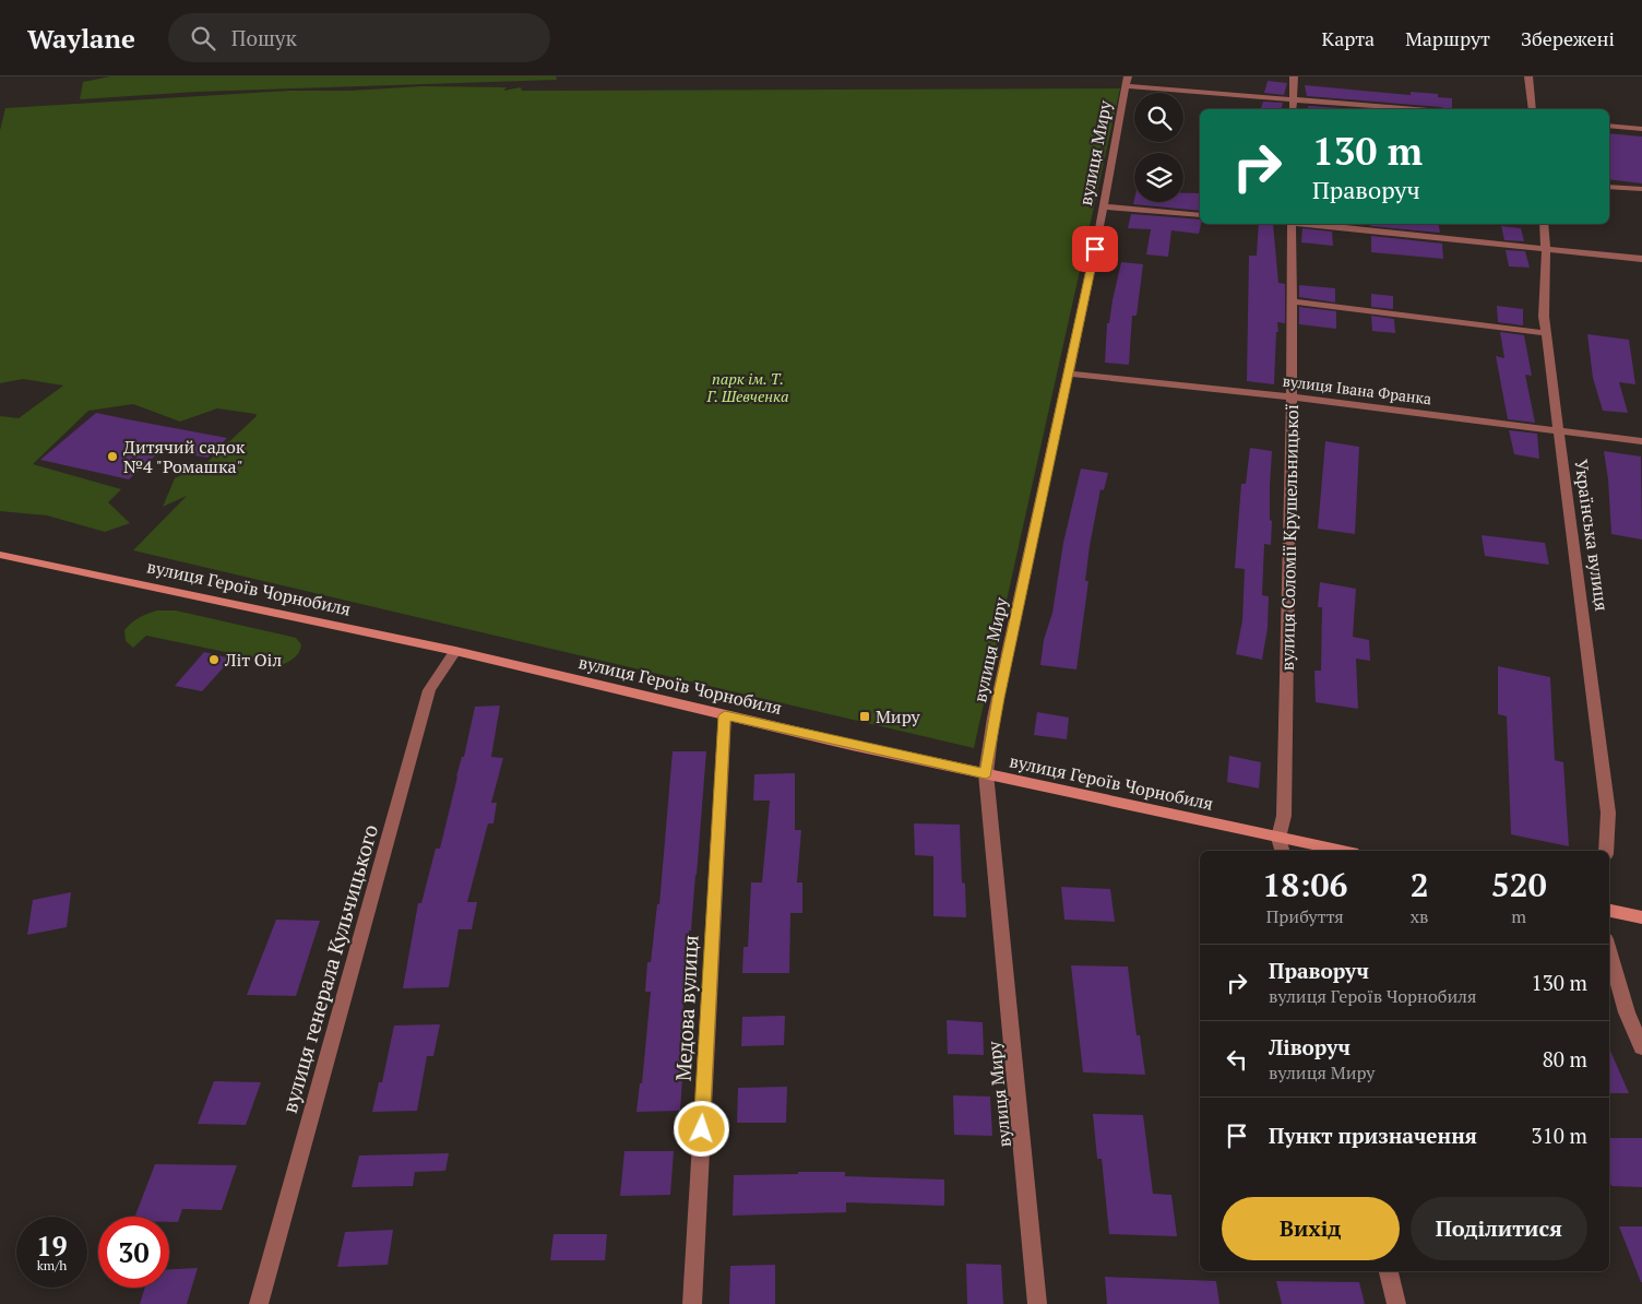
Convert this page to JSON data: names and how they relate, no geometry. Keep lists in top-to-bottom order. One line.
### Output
{"streets":{"street":["вулиця Миру","вулиця Івана Франка","Українська вулиця","вулиця Соломії Крушельницької","вулиця Героїв Чорнобиля","вулиця генерала Кульчицького","Медова вулиця"]},"crossings":[["вулиця Миру","вулиця Івана Франка"],["вулиця Миру","вулиця Героїв Чорнобиля"],["вулиця Івана Франка","Українська вулиця"],["вулиця Івана Франка","вулиця Соломії Крушельницької"],["вулиця Соломії Крушельницької","вулиця Героїв Чорнобиля"],["вулиця Героїв Чорнобиля","вулиця генерала Кульчицького"],["вулиця Героїв Чорнобиля","Медова вулиця"]],"parks":["парк ім. Т. Г. Шевченка"],"places":{"other":["Дитячий садок №4 \"Ромашка\"","Літ Оіл"],"transit":["Миру"]},"page":{"header":"Waylane","search":"Пошук","nav":["Карта","Маршрут","Збережені"],"turn":["130 m","Праворуч"],"eta":["18:06","Прибуття","2","хв","520","m"],"list":[{"name":"Праворуч","note":"вулиця Героїв Чорнобиля","value":"130 m"},{"name":"Ліворуч","note":"вулиця Миру","value":"80 m"},{"name":"Пункт призначення","value":"310 m"}],"buttons":["Вихід","Поділитися"],"speed":"19 km/h","limit":"30"}}
